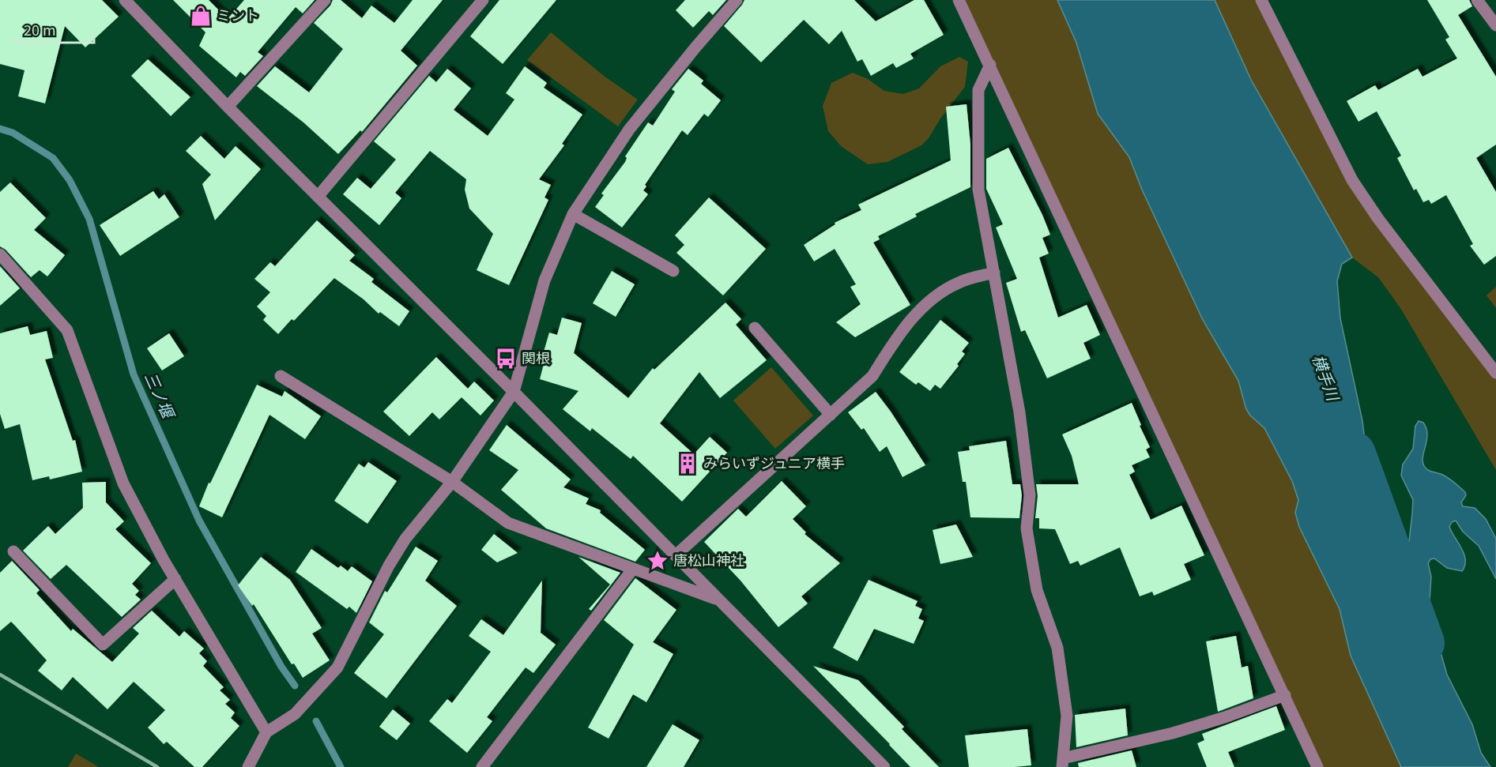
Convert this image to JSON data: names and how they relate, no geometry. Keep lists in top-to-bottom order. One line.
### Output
{"water":["横手川","三ノ堰"],"places":{"shop":["ミント"],"bus stop":["関根"],"building":["みらいずジュニア横手"],"place":["唐松山神社"]},"scale_bar":"20 m"}
